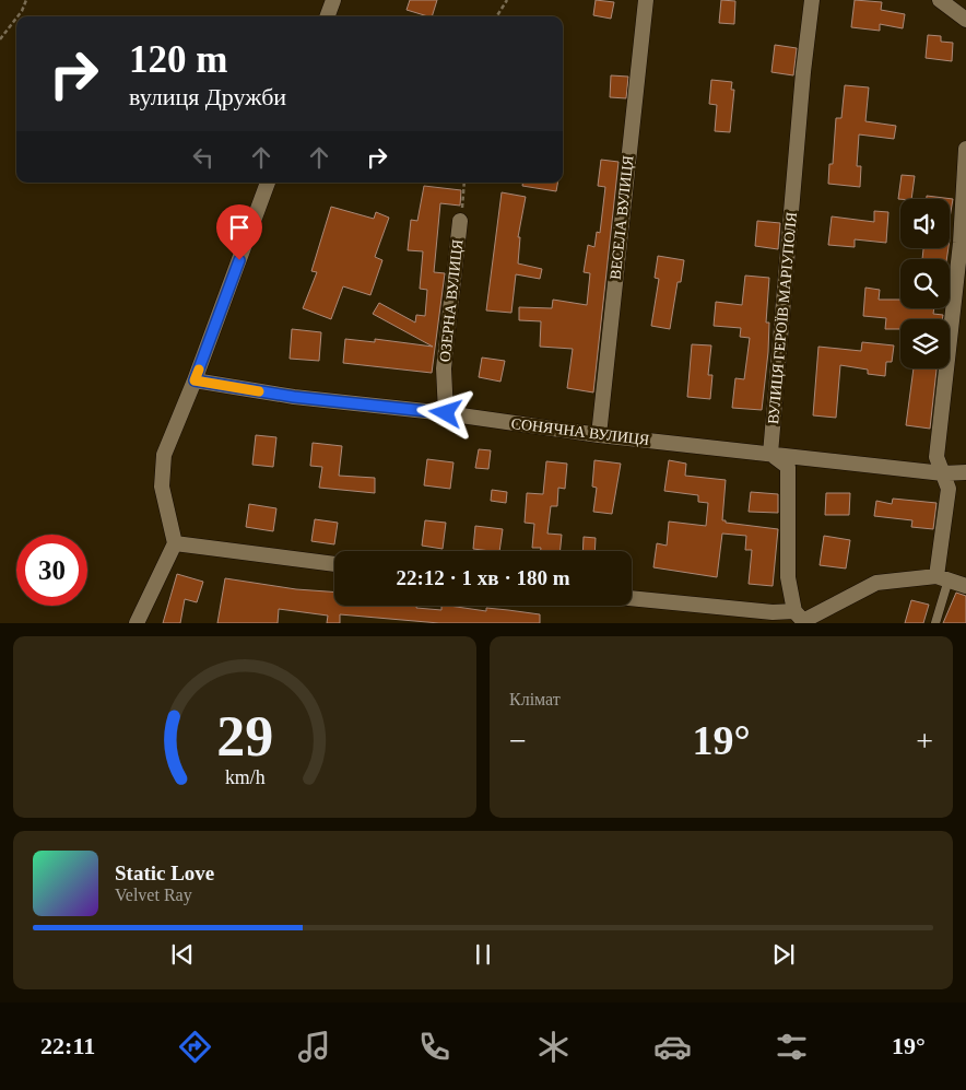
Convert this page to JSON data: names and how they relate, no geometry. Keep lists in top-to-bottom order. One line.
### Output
{"streets":{"street":["ВЕСЕЛА ВУЛИЦЯ","ОЗЕРНА ВУЛИЦЯ","ВУЛИЦЯ ГЕРОЇВ МАРІУПОЛЯ","СОНЯЧНА ВУЛИЦЯ"]},"crossings":[["ВЕСЕЛА ВУЛИЦЯ","СОНЯЧНА ВУЛИЦЯ"],["ОЗЕРНА ВУЛИЦЯ","СОНЯЧНА ВУЛИЦЯ"],["ВУЛИЦЯ ГЕРОЇВ МАРІУПОЛЯ","СОНЯЧНА ВУЛИЦЯ"]],"page":{"turn":["120 m","вулиця Дружби"],"limit":"30","trip":"22:12 · 1 хв · 180 m","tile":"Клімат","heat":["−","19°","+"],"song":["Static Love","Velvet Ray"],"tabs":["22:11","19°"],"gauge":["29","km/h"]}}
